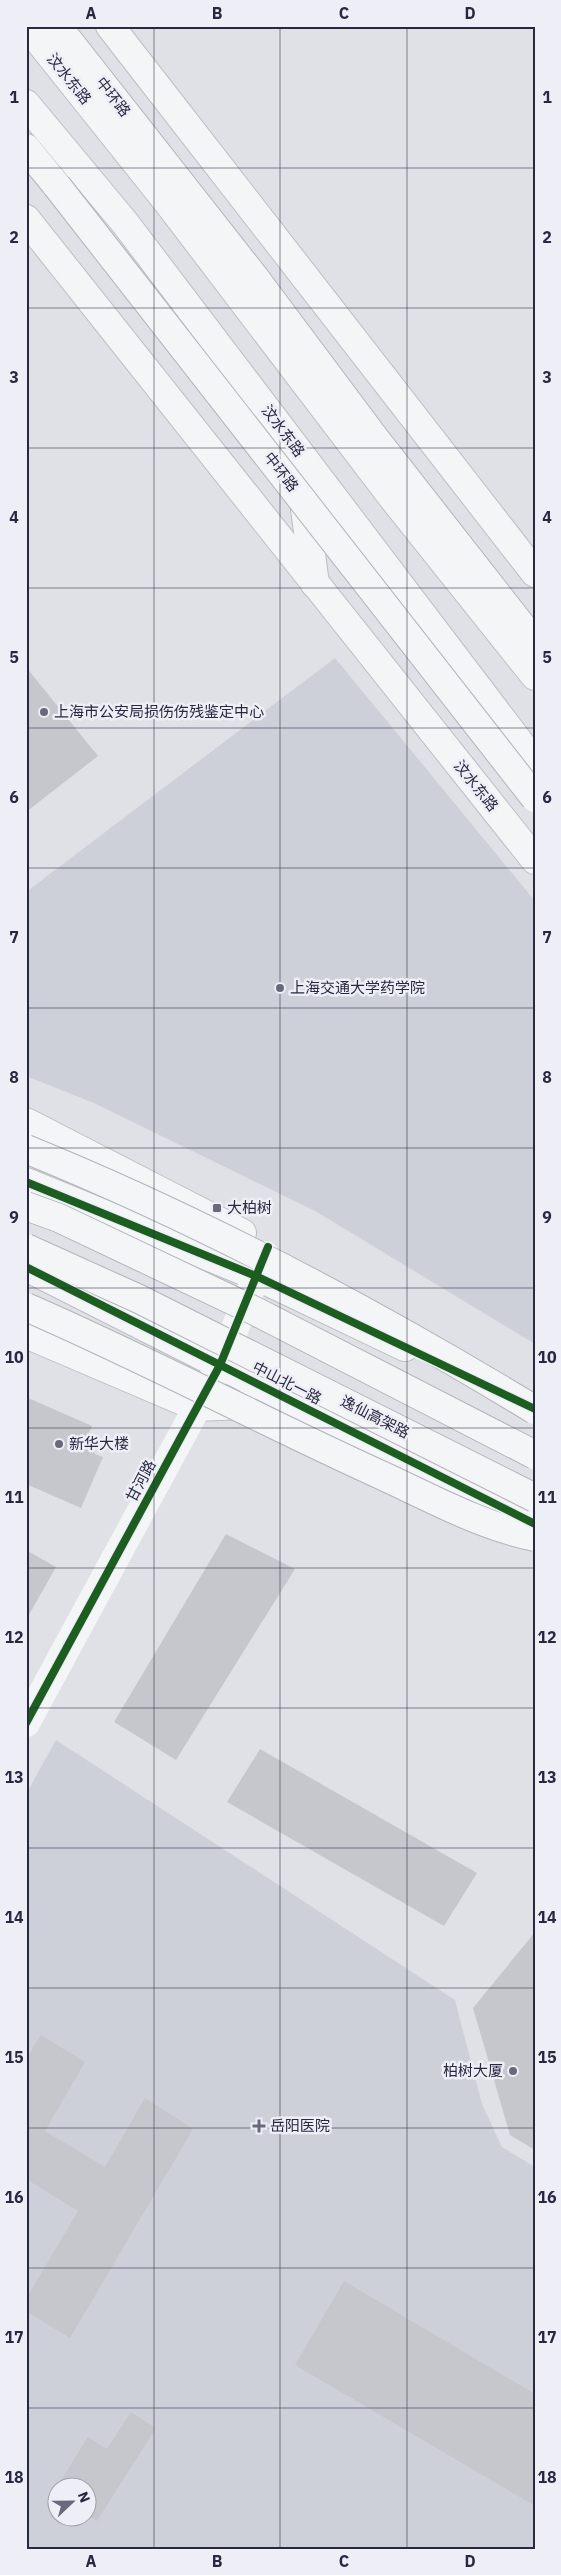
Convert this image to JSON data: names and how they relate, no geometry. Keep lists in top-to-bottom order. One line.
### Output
{"streets":{"main road":["汶水东路","中环路","中山北一路","逸仙高架路","甘河路"]},"crossings":[["中山北一路","甘河路"]],"places":{"other":["上海市公安局损伤伤残鉴定中心","上海交通大学药学院","新华大楼","柏树大厦"],"transit":["大柏树"],"health":["岳阳医院"]},"north":"right","grid":{"columns":["A","B","C","D"],"rows":["1","2","3","4","5","6","7","8","9","10","11","12","13","14","15","16","17","18"]}}
